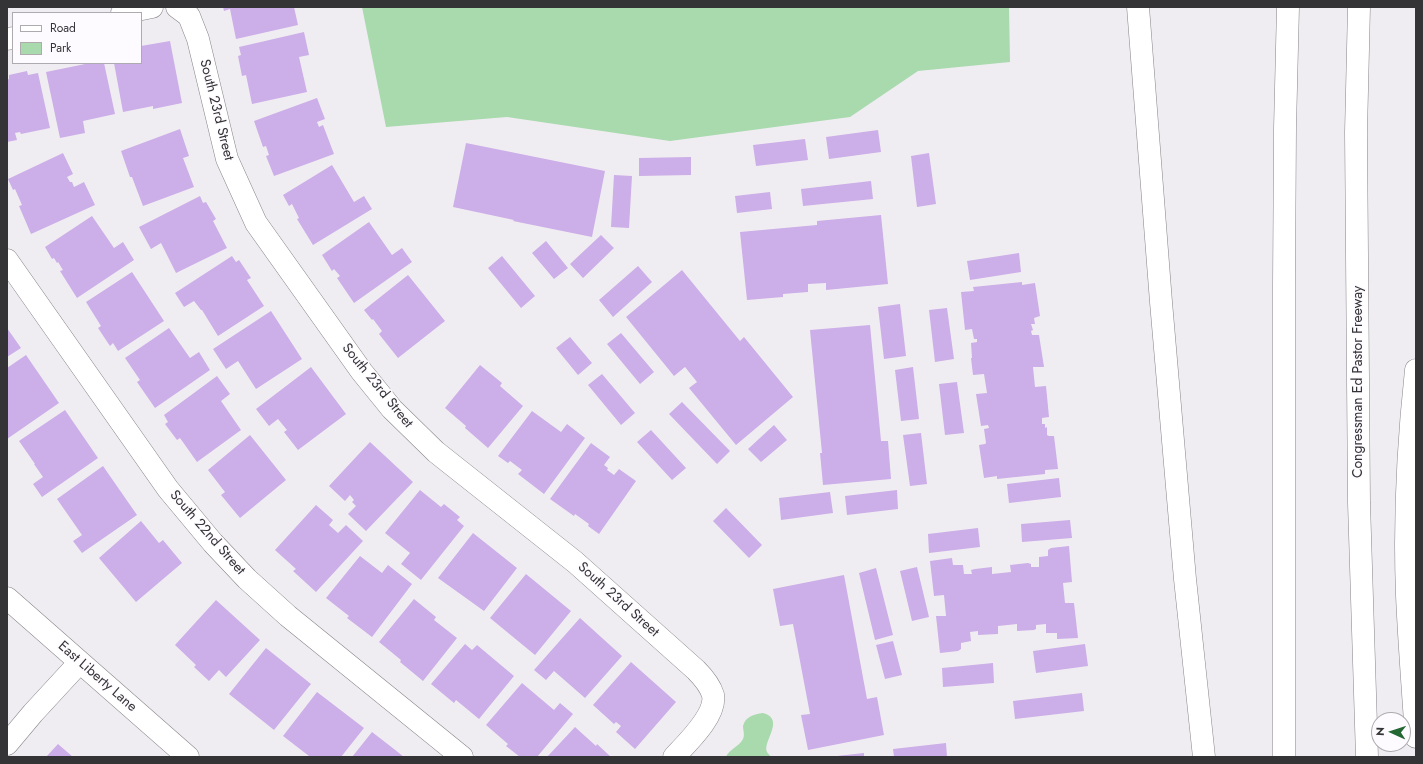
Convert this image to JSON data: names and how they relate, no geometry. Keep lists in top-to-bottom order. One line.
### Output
{"streets":{"main road":["South 23rd Street","Congressman Ed Pastor Freeway","South 22nd Street","East Liberty Lane"]},"legend":["Road","Park"],"north":"left"}
